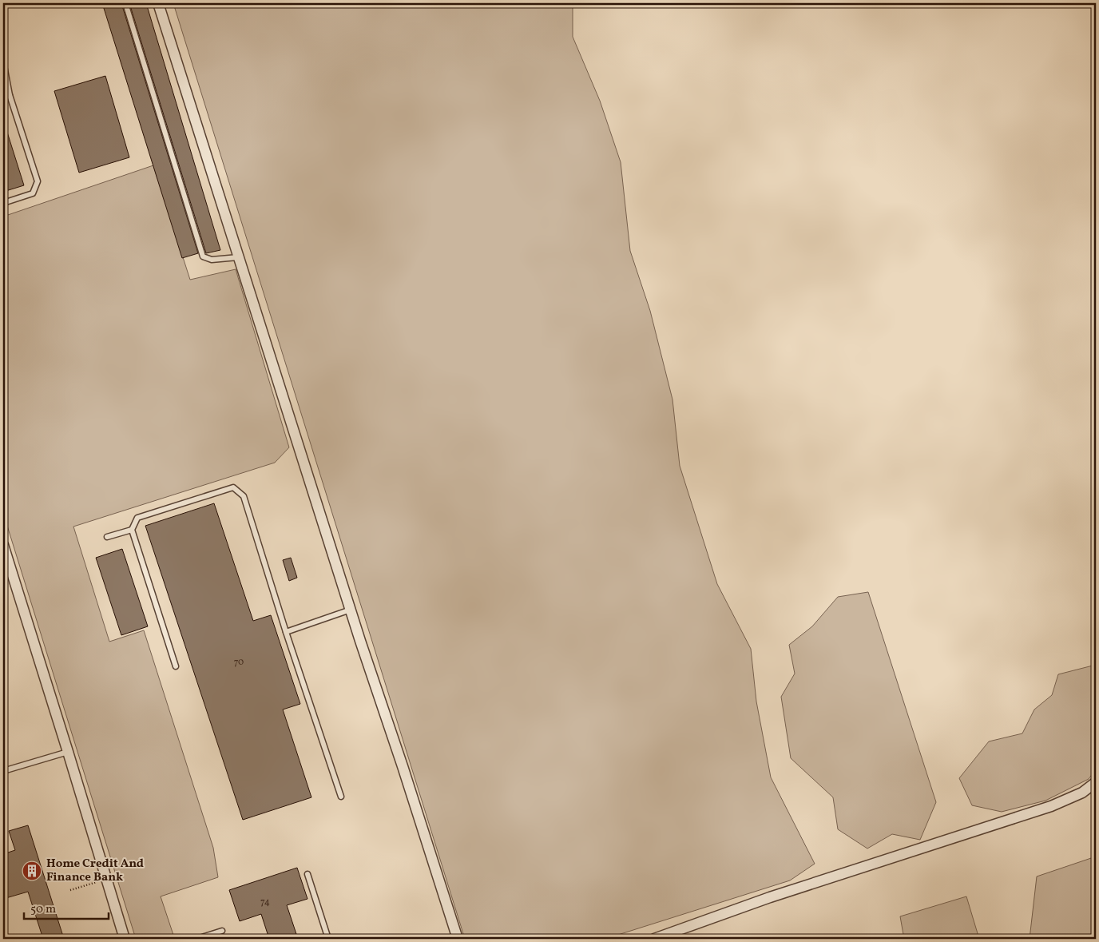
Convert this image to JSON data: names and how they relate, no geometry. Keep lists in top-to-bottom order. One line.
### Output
{"places":{"building":["Home Credit And Finance Bank"]},"house_numbers":["70","74"],"scale_bar":"50 m"}
